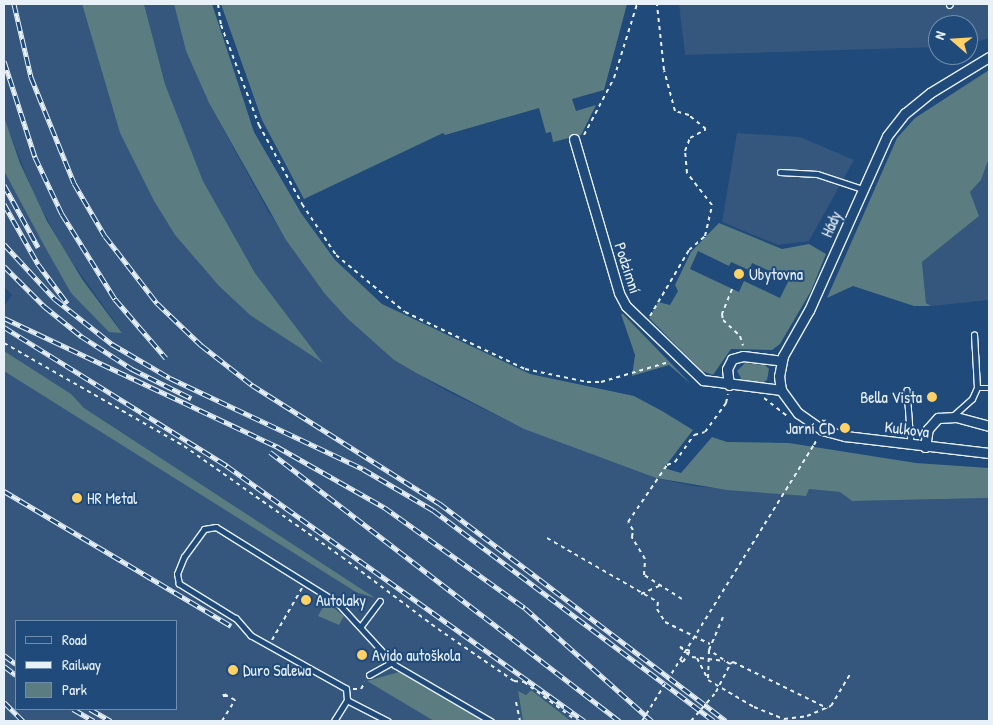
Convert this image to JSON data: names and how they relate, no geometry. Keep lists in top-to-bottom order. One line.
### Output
{"streets":{"street":["Hády","Podzimní","Kulkova"]},"crossings":[["Hády","Podzimní"],["Hády","Kulkova"],["Podzimní","Kulkova"]],"places":["Ubytovna","Bella Vista","Jarní ČD","HR Metal","Autolaky","Avido autoškola","Duro Salewa"],"legend":["Road","Railway","Park"],"north":"left"}
